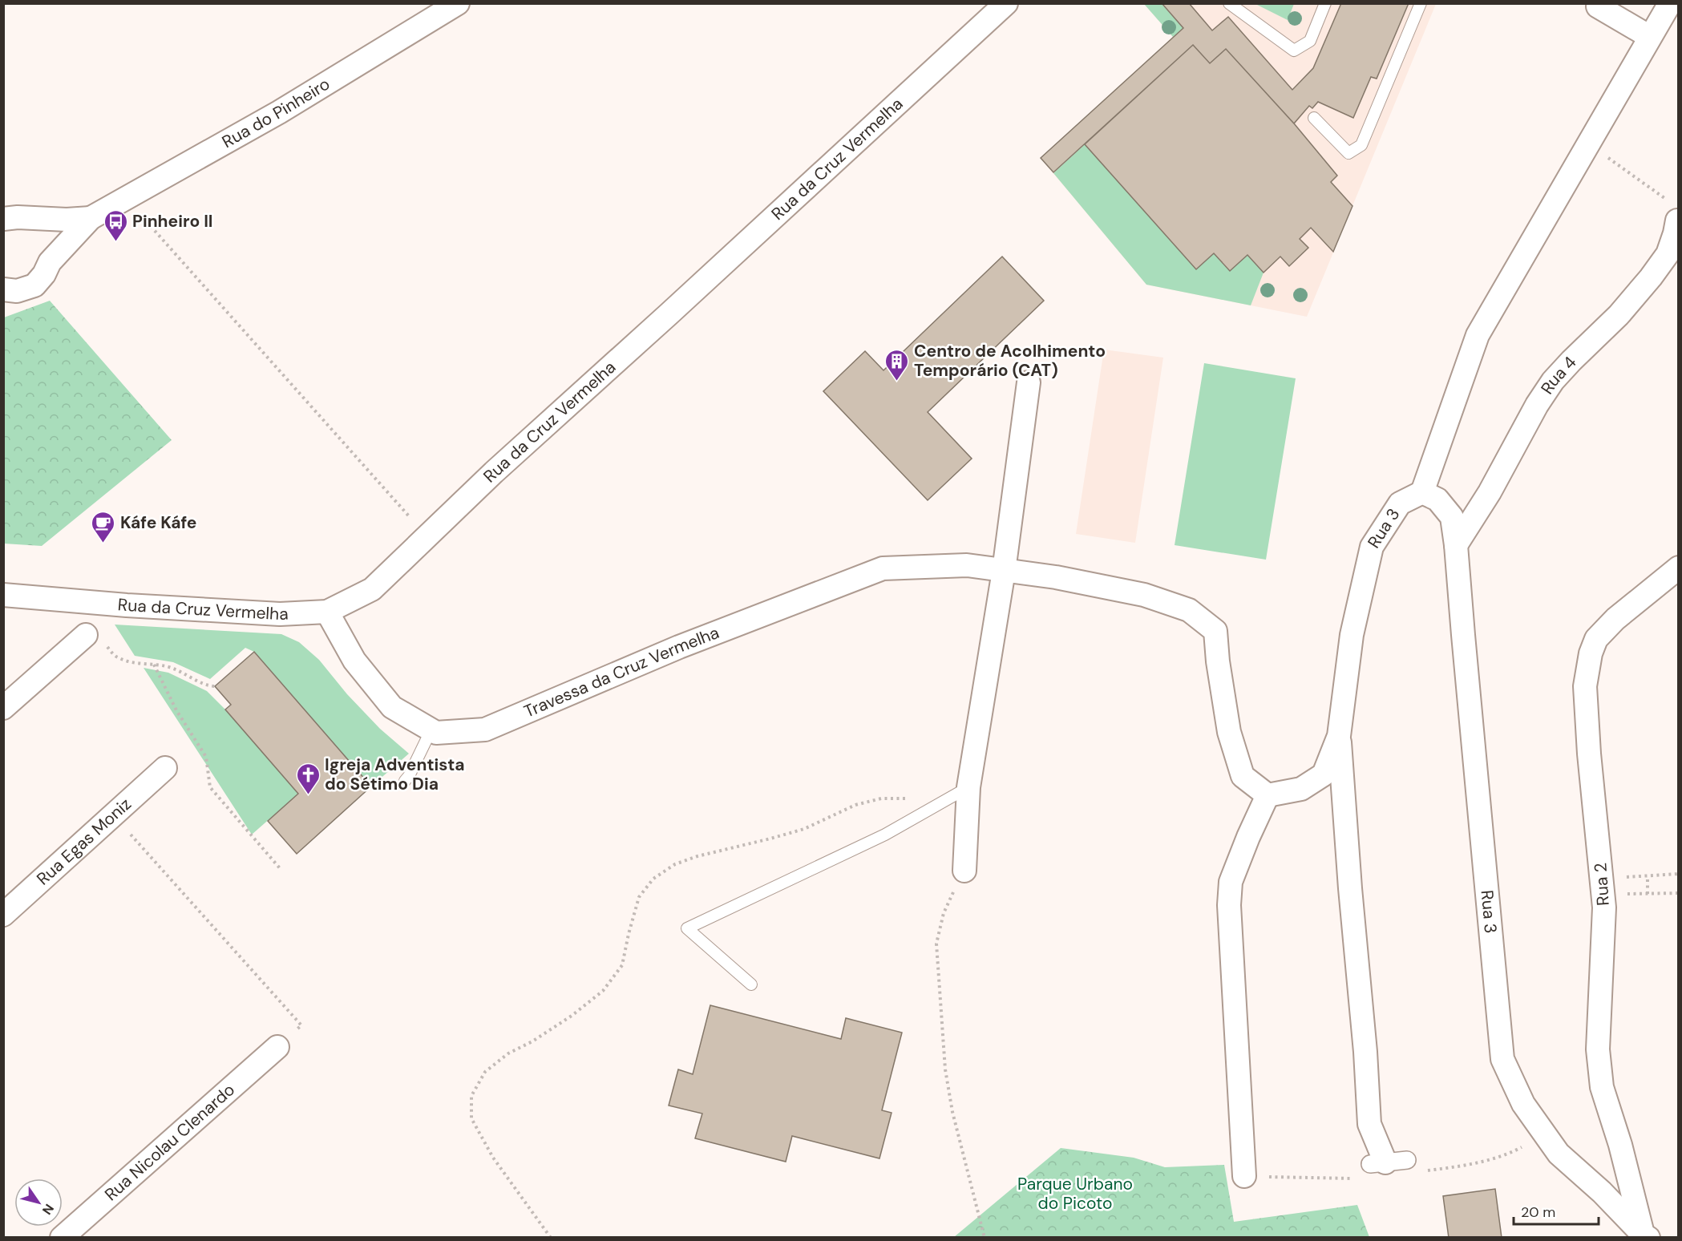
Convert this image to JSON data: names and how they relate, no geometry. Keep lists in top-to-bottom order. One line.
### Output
{"streets":{"street":["Rua do Pinheiro","Rua da Cruz Vermelha","Rua 4","Rua 3","Travessa da Cruz Vermelha","Rua Egas Moniz","Rua 2","Rua Nicolau Clenardo"]},"crossings":[["Rua da Cruz Vermelha","Travessa da Cruz Vermelha"],["Rua 4","Rua 3"],["Rua 3","Rua 2"]],"parks":["Parque Urbano do Picoto"],"places":{"bus stop":["Pinheiro II"],"building":["Centro de Acolhimento Temporário (CAT)"],"cafe":["Káfe Káfe"],"church":["Igreja Adventista do Sétimo Dia"]},"scale_bar":"20 m","north":"bottom right"}
